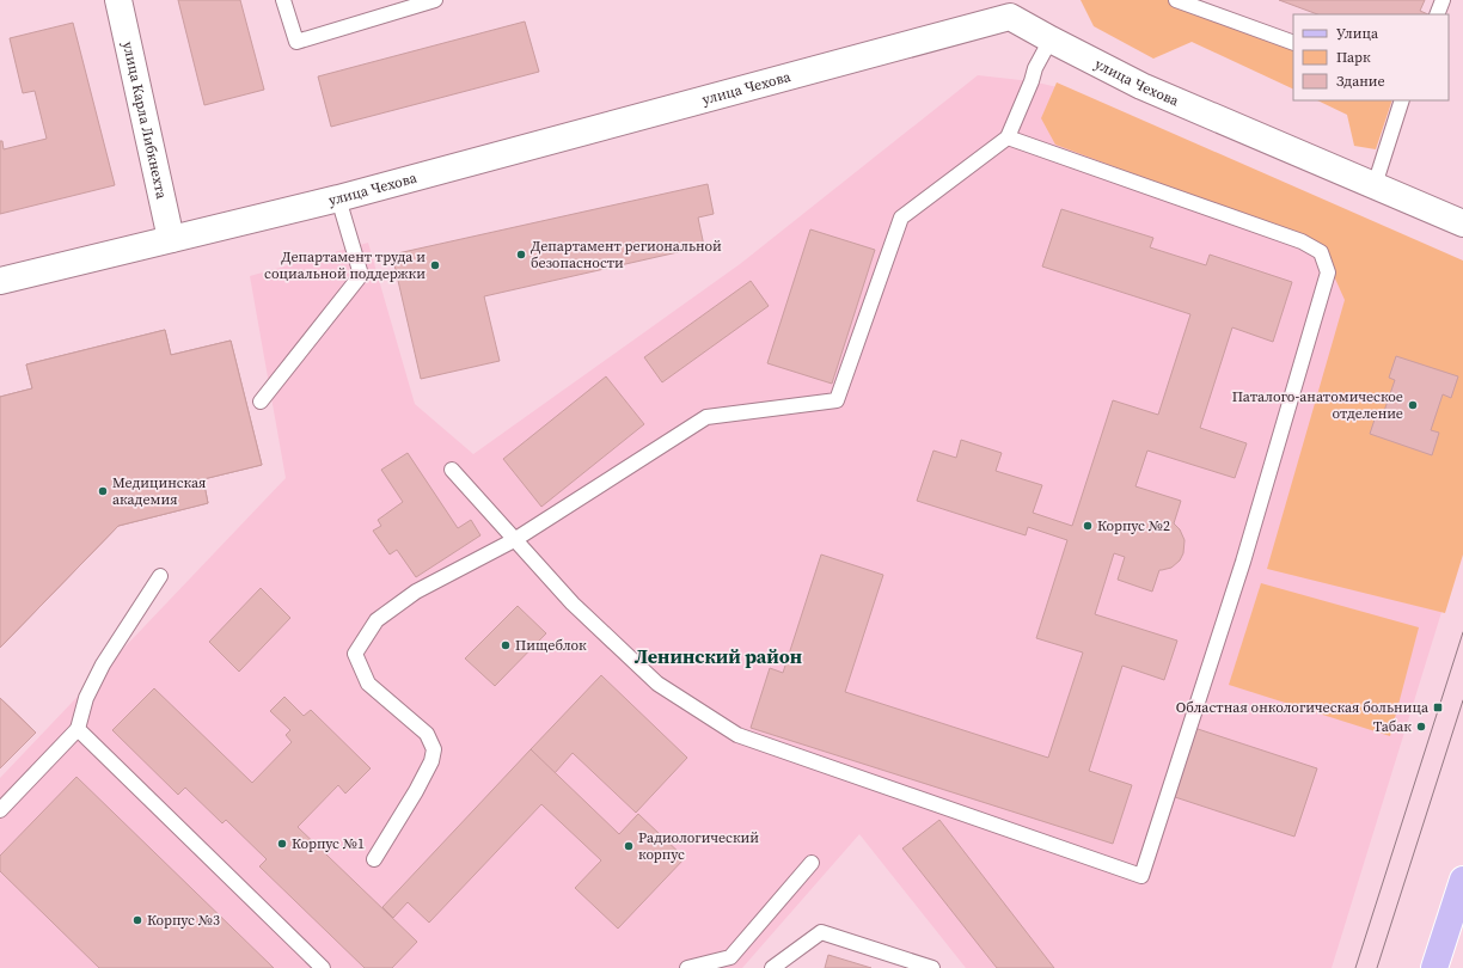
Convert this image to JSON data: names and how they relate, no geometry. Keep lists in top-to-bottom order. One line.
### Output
{"streets":{"street":["улица Чехова","улица Карла Либкнехта"]},"crossings":[["улица Чехова","улица Карла Либкнехта"]],"districts":["Ленинский район"],"places":{"other":["Департамент региональной безопасности","Департамент труда и социальной поддержки","Паталого-анатомическое отделение","Медицинская академия","Корпус №2","Пищеблок","Табак","Корпус №1","Радиологический корпус","Корпус №3"],"transit":["Областная онкологическая больница"]},"legend":["Улица","Парк","Здание"]}
